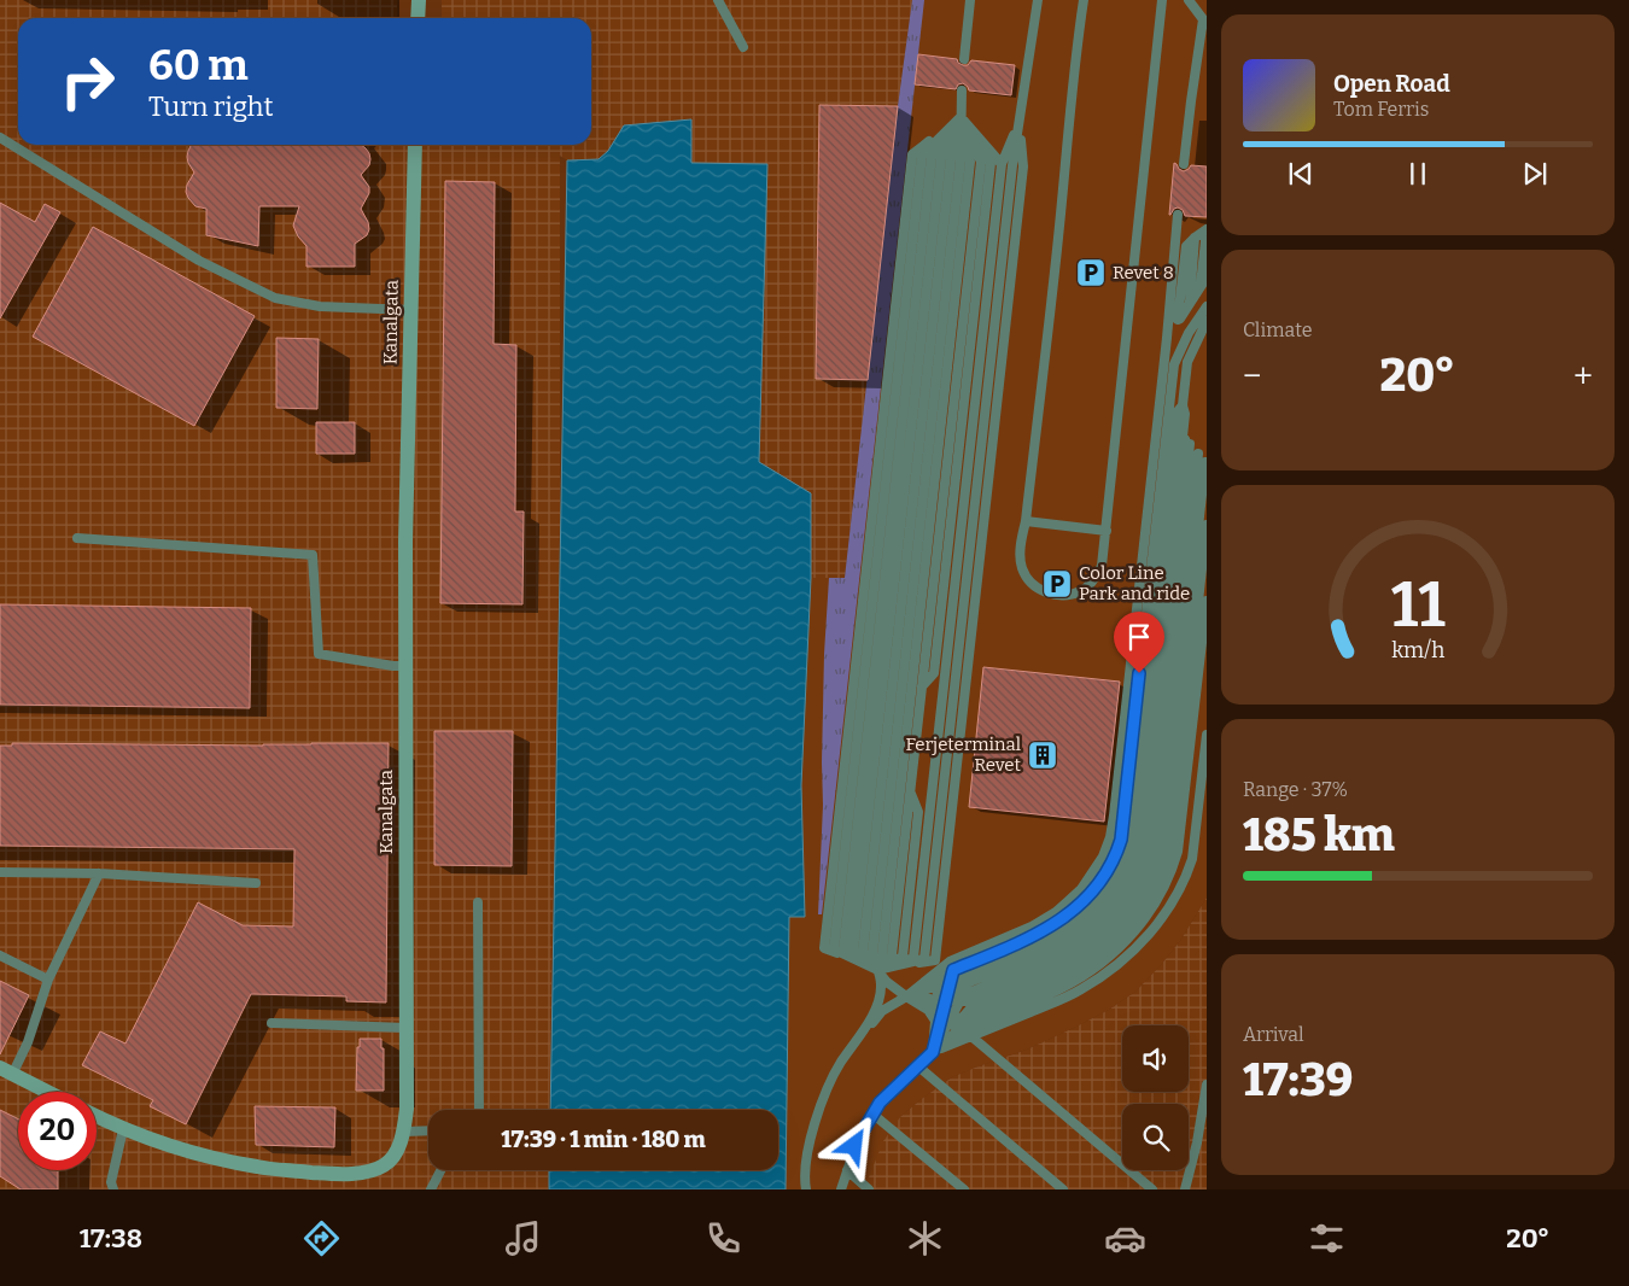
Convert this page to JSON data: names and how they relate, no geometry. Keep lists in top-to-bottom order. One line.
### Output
{"streets":{"main road":["Kanalgata"]},"places":{"parking":["Revet 8","Color Line Park and ride"],"building":["Ferjeterminal Revet"]},"page":{"turn":["60 m","Turn right"],"song":["Open Road","Tom Ferris"],"tile":["Climate",["Range · 37%","185 km"],["Arrival","17:39"]],"heat":["−","20°","+"],"limit":"20","trip":"17:39 · 1 min · 180 m","tabs":["17:38","20°"],"gauge":["11","km/h"]}}
